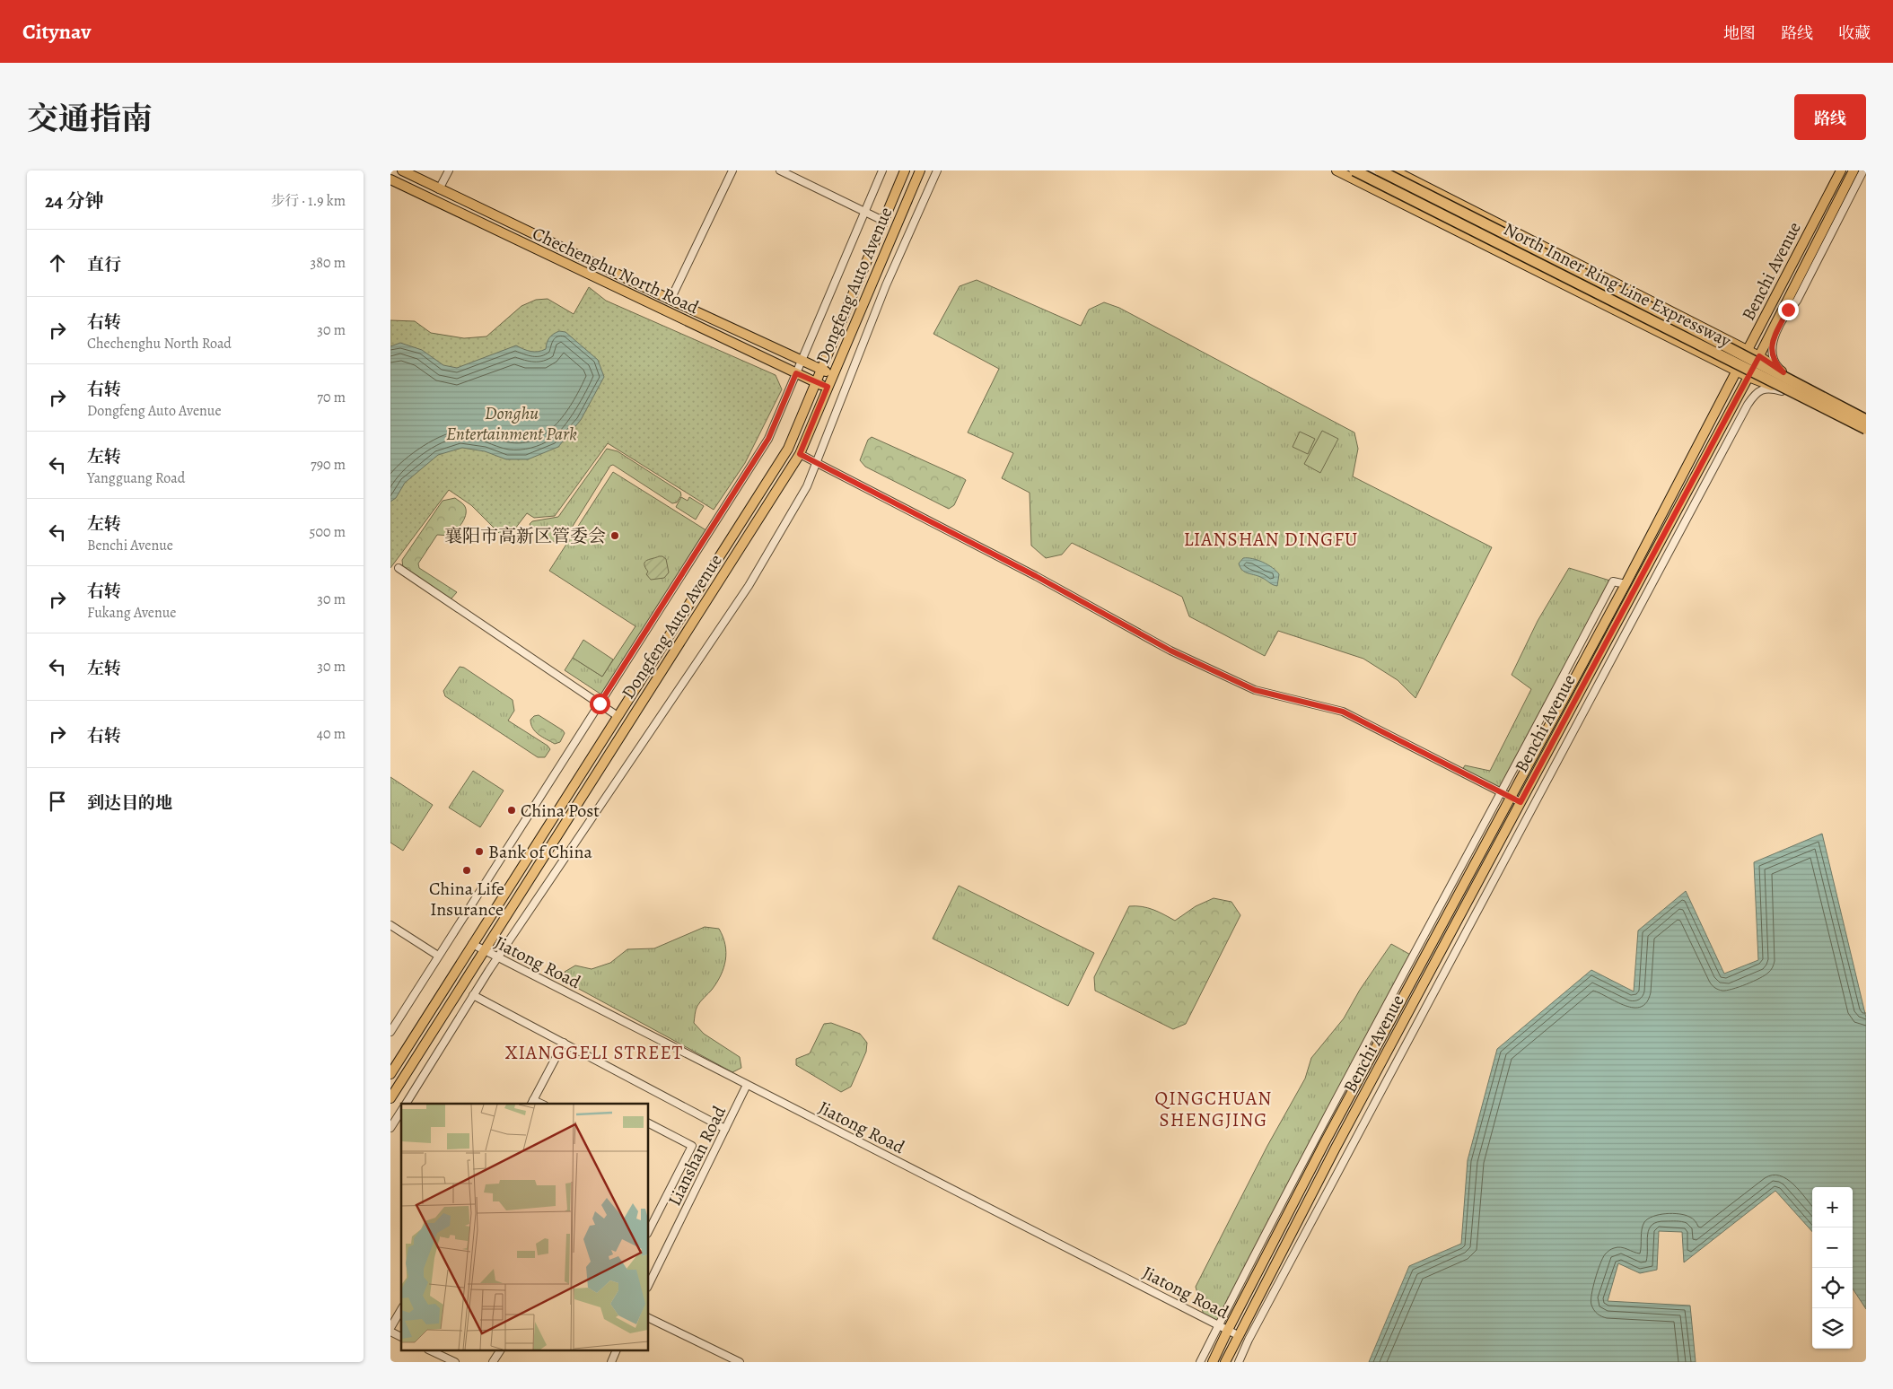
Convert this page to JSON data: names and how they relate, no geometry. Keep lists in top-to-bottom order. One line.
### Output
{"streets":{"highway":["North Inner Ring Line Expressway"],"main road":["Chechenghu North Road","Benchi Avenue","Dongfeng Auto Avenue"],"street":["Jiatong Road","Lianshan Road"]},"crossings":[["Chechenghu North Road","Dongfeng Auto Avenue"],["Benchi Avenue","Jiatong Road"],["Dongfeng Auto Avenue","Jiatong Road"],["Jiatong Road","Lianshan Road"]],"districts":["LIANSHAN DINGFU","XIANGGELI STREET","QINGCHUAN SHENGJING"],"parks":["Donghu Entertainment Park"],"places":["襄阳市高新区管委会","China Post","Bank of China","China Life Insurance"],"page":{"header":"Citynav","nav":["地图","路线","收藏"],"title":"交通指南","buttons":"路线","heading":["24 分钟","步行 · 1.9 km"],"list":[["直行","380 m"],["右转","Chechenghu North Road","30 m"],["右转","Dongfeng Auto Avenue","70 m"],["左转","Yangguang Road","790 m"],["左转","Benchi Avenue","500 m"],["右转","Fukang Avenue","30 m"],["左转","30 m"],["右转","40 m"],"到达目的地"],"map_buttons":["+","−"]}}
